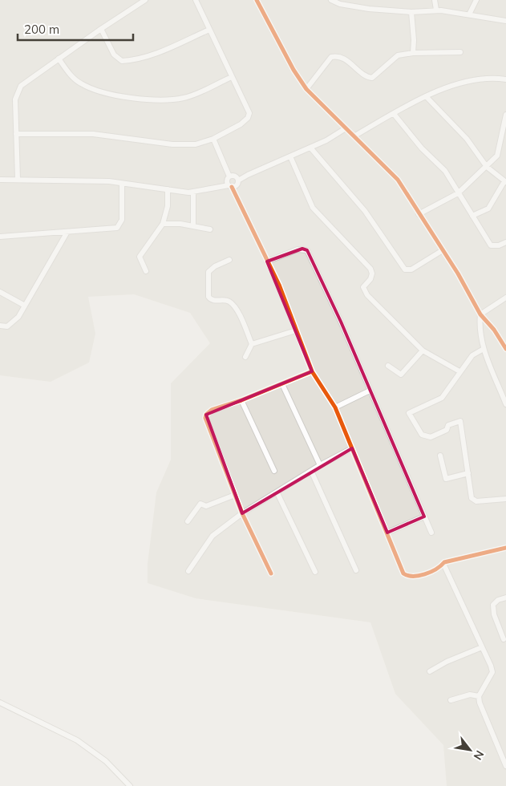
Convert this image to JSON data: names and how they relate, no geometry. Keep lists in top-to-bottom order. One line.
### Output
{"scale_bar":"200 m","north":"bottom right"}
